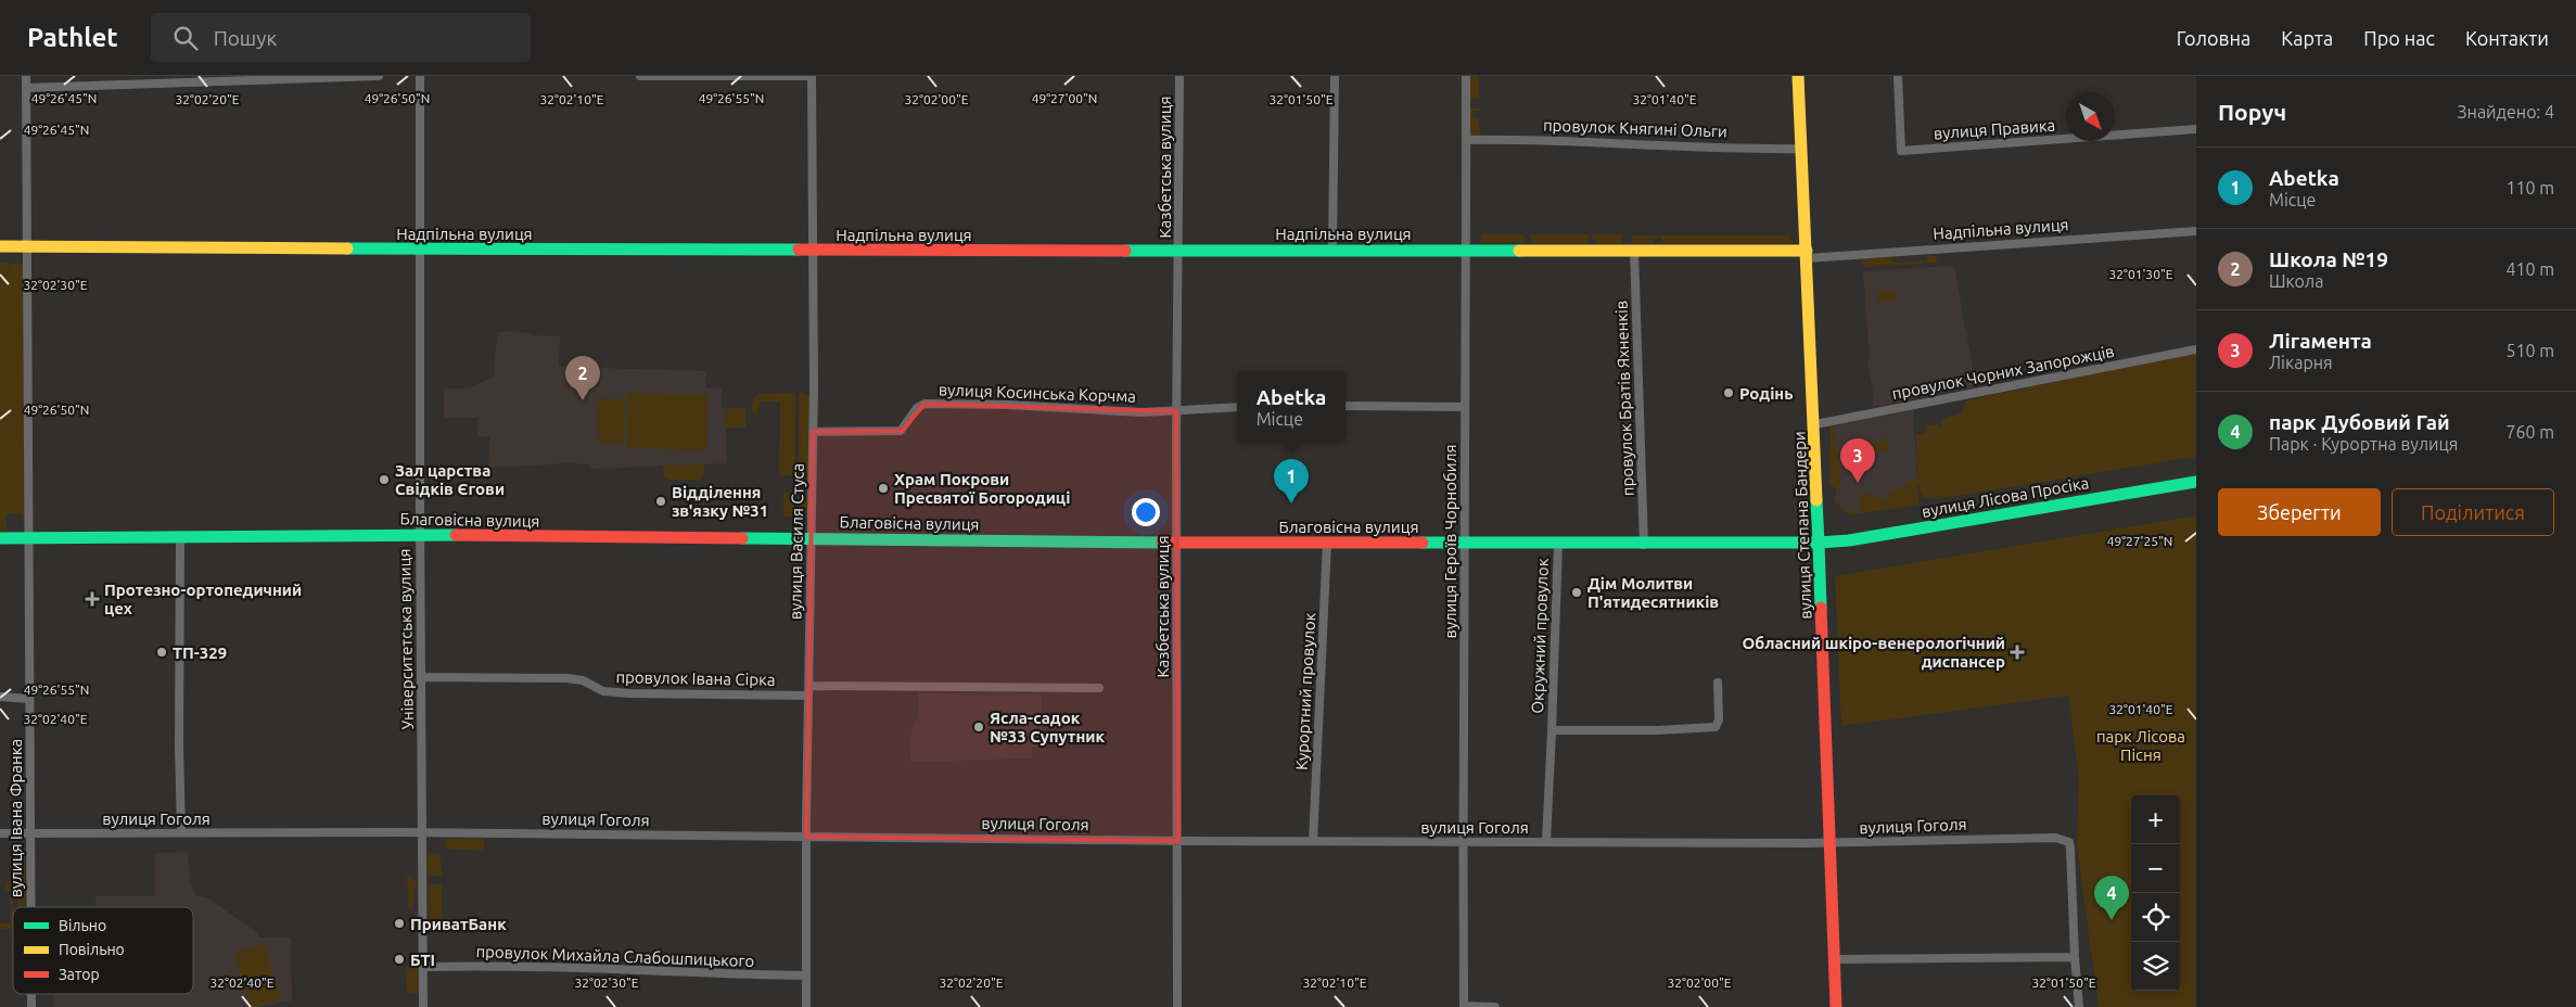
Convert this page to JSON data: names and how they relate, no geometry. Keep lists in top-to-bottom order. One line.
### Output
{"streets":{"main road":["Надпільна вулиця","вулиця Лісова Просіка","Благовісна вулиця","вулиця Степана Бандери"],"street":["провулок Княгині Ольги","вулиця Правика","Казбетська вулиця","провулок Чорних Запорожців","вулиця Косинська Корчма","провулок Братів Яхненків","вулиця Василя Стуса","вулиця Героїв Чорнобиля","Окружний провулок","Університетська вулиця","провулок Івана Сірка","Курортний провулок","вулиця Івана Франка","вулиця Гоголя","провулок Михайла Слабошпицького"]},"crossings":[["провулок Княгині Ольги","вулиця Степана Бандери"],["провулок Княгині Ольги","вулиця Героїв Чорнобиля"],["Казбетська вулиця","Надпільна вулиця"],["Казбетська вулиця","вулиця Косинська Корчма"],["Казбетська вулиця","Благовісна вулиця"],["Казбетська вулиця","вулиця Гоголя"],["Надпільна вулиця","провулок Братів Яхненків"],["Надпільна вулиця","вулиця Степана Бандери"],["Надпільна вулиця","вулиця Василя Стуса"],["Надпільна вулиця","вулиця Героїв Чорнобиля"],["Надпільна вулиця","Університетська вулиця"],["Надпільна вулиця","вулиця Івана Франка"],["провулок Чорних Запорожців","вулиця Степана Бандери"],["вулиця Косинська Корчма","вулиця Василя Стуса"],["провулок Братів Яхненків","Благовісна вулиця"],["вулиця Лісова Просіка","Благовісна вулиця"],["вулиця Лісова Просіка","вулиця Степана Бандери"],["Благовісна вулиця","вулиця Степана Бандери"],["Благовісна вулиця","вулиця Василя Стуса"],["Благовісна вулиця","вулиця Героїв Чорнобиля"],["Благовісна вулиця","Окружний провулок"],["Благовісна вулиця","Університетська вулиця"],["Благовісна вулиця","Курортний провулок"],["Благовісна вулиця","вулиця Івана Франка"],["вулиця Степана Бандери","вулиця Гоголя"],["вулиця Василя Стуса","провулок Івана Сірка"],["вулиця Василя Стуса","вулиця Гоголя"],["вулиця Василя Стуса","провулок Михайла Слабошпицького"],["вулиця Героїв Чорнобиля","вулиця Гоголя"],["Окружний провулок","вулиця Гоголя"],["Університетська вулиця","провулок Івана Сірка"],["Університетська вулиця","вулиця Гоголя"],["Університетська вулиця","провулок Михайла Слабошпицького"],["Курортний провулок","вулиця Гоголя"],["вулиця Івана Франка","вулиця Гоголя"]],"parks":["парк Лісова Пісня"],"places":{"other":["Родінь","Зал царства Свідків Єгови","Храм Покрови Пресвятої Богородиці","Відділення зв'язку №31","Дім Молитви П'ятидесятників","ТП-329","Ясла-садок №33 Супутник","ПриватБанк","БТІ"],"health":["Протезно-ортопедичний цех","Обласний шкіро-венерологічний диспансер"]},"legend":["Вільно","Повільно","Затор"],"north":"bottom right","page":{"header":"Pathlet","search":"Пошук","nav":["Головна","Карта","Про нас","Контакти"],"heading":["Поруч","Знайдено: 4"],"list":[{"mark":"1","name":"Abetka","note":"Місце","value":"110 m"},{"mark":"2","name":"Школа №19","note":"Школа","value":"410 m"},{"mark":"3","name":"Лігамента","note":"Лікарня","value":"510 m"},{"mark":"4","name":"парк Дубовий Гай","note":"Парк · Курортна вулиця","value":"760 m"}],"pins":["2","3","1","4"],"popup":["Abetka","Місце"],"buttons":["Зберегти","Поділитися"],"map_buttons":["+","−"]},"coordinates":["49°26'45\"N","49°26'50\"N","49°26'55\"N","49°27'00\"N","32°02'20\"E","32°02'10\"E","32°02'00\"E","32°01'50\"E","32°01'40\"E","32°01'30\"E","32°02'30\"E","49°27'25\"N","32°02'40\"E"]}
